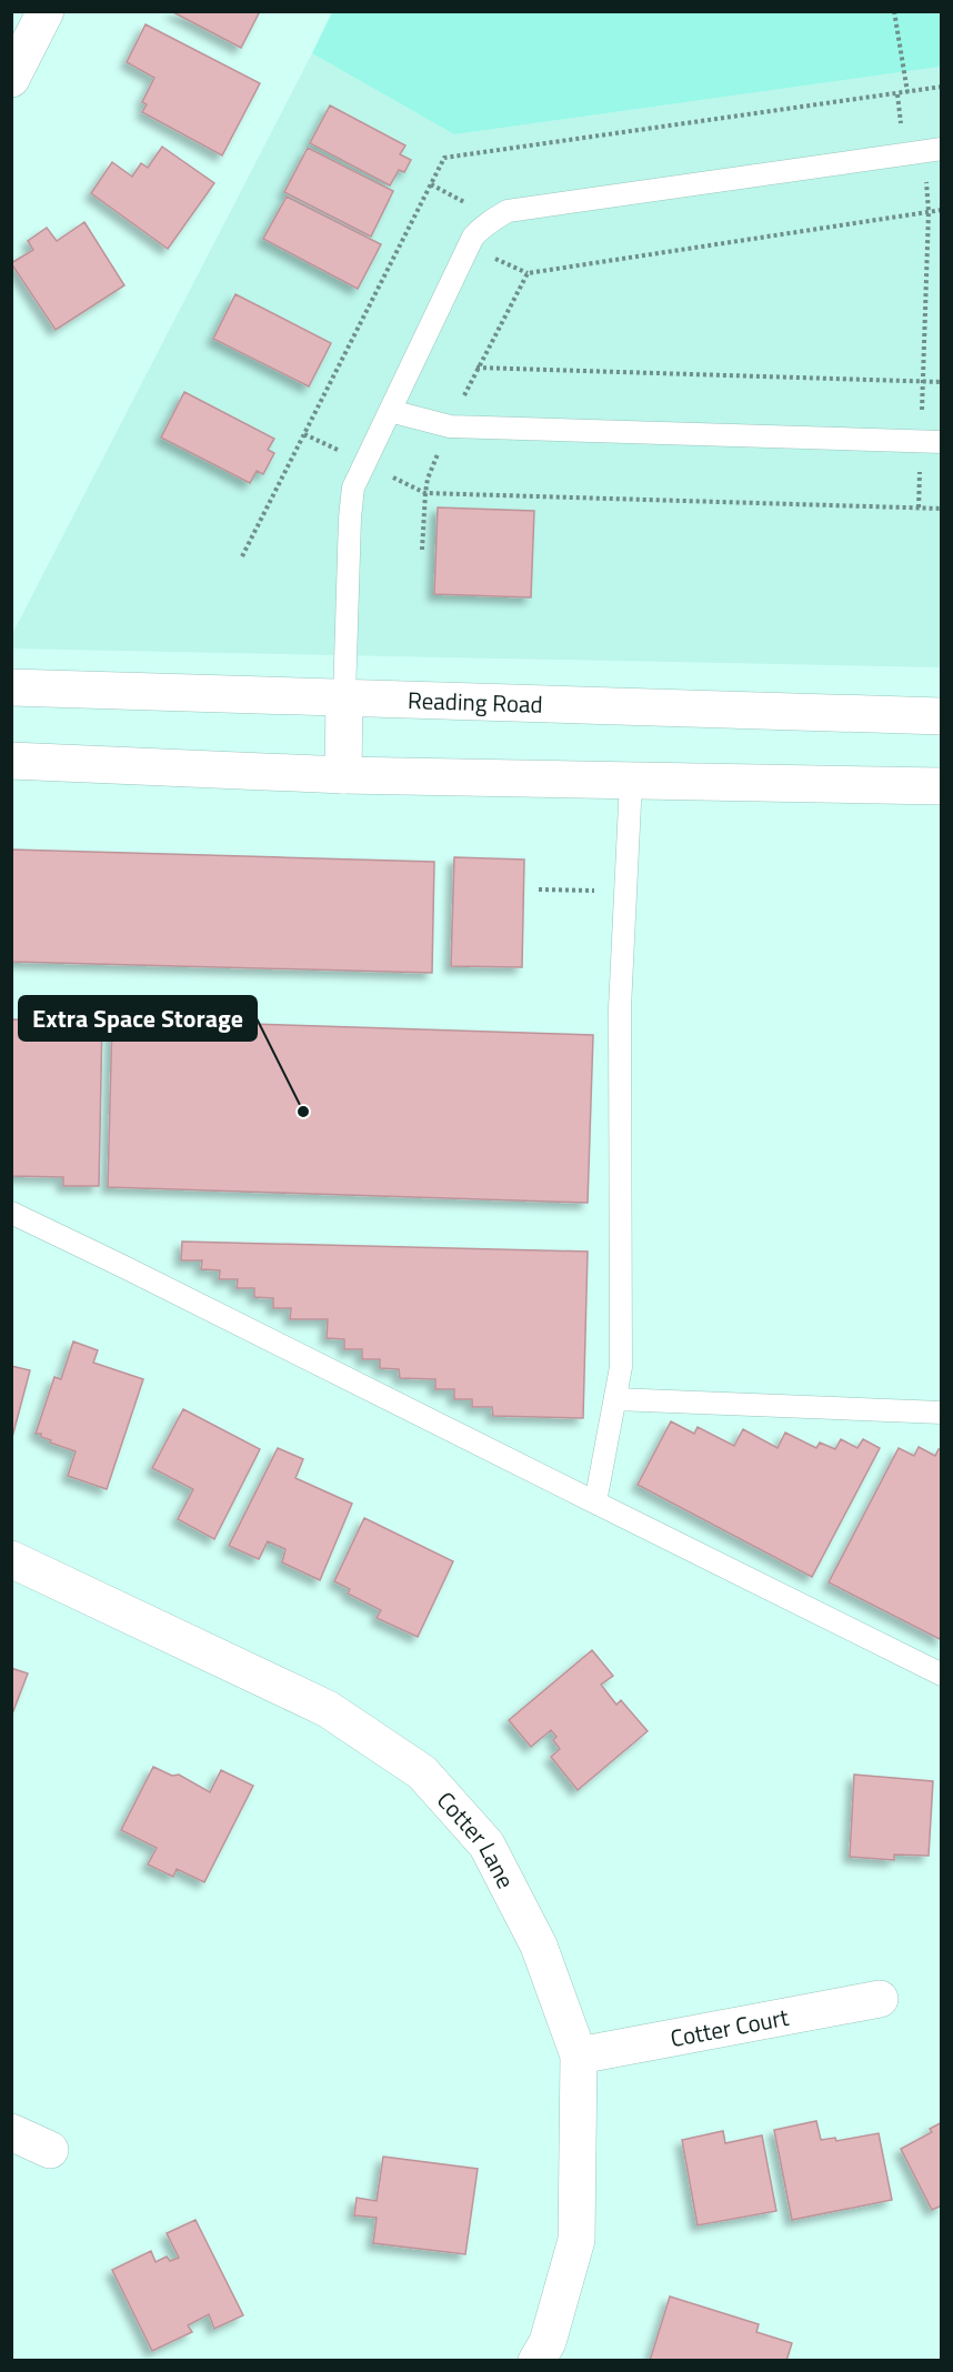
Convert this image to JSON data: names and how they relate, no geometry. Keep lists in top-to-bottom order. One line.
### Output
{"streets":{"main road":["Reading Road","Cotter Lane","Cotter Court"]},"crossings":[["Cotter Lane","Cotter Court"]],"places":["Extra Space Storage"]}
